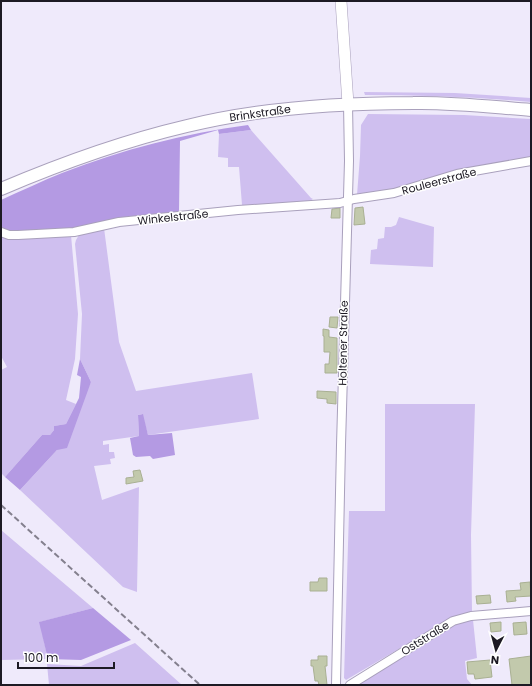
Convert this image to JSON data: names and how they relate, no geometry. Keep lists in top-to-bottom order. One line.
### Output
{"streets":{"main road":["Brinkstraße","Holtener Straße"],"street":["Rouleerstraße","Winkelstraße","Oststraße"]},"crossings":[["Brinkstraße","Holtener Straße"],["Rouleerstraße","Winkelstraße"],["Rouleerstraße","Holtener Straße"],["Winkelstraße","Holtener Straße"]],"scale_bar":"100 m","north":"bottom"}
